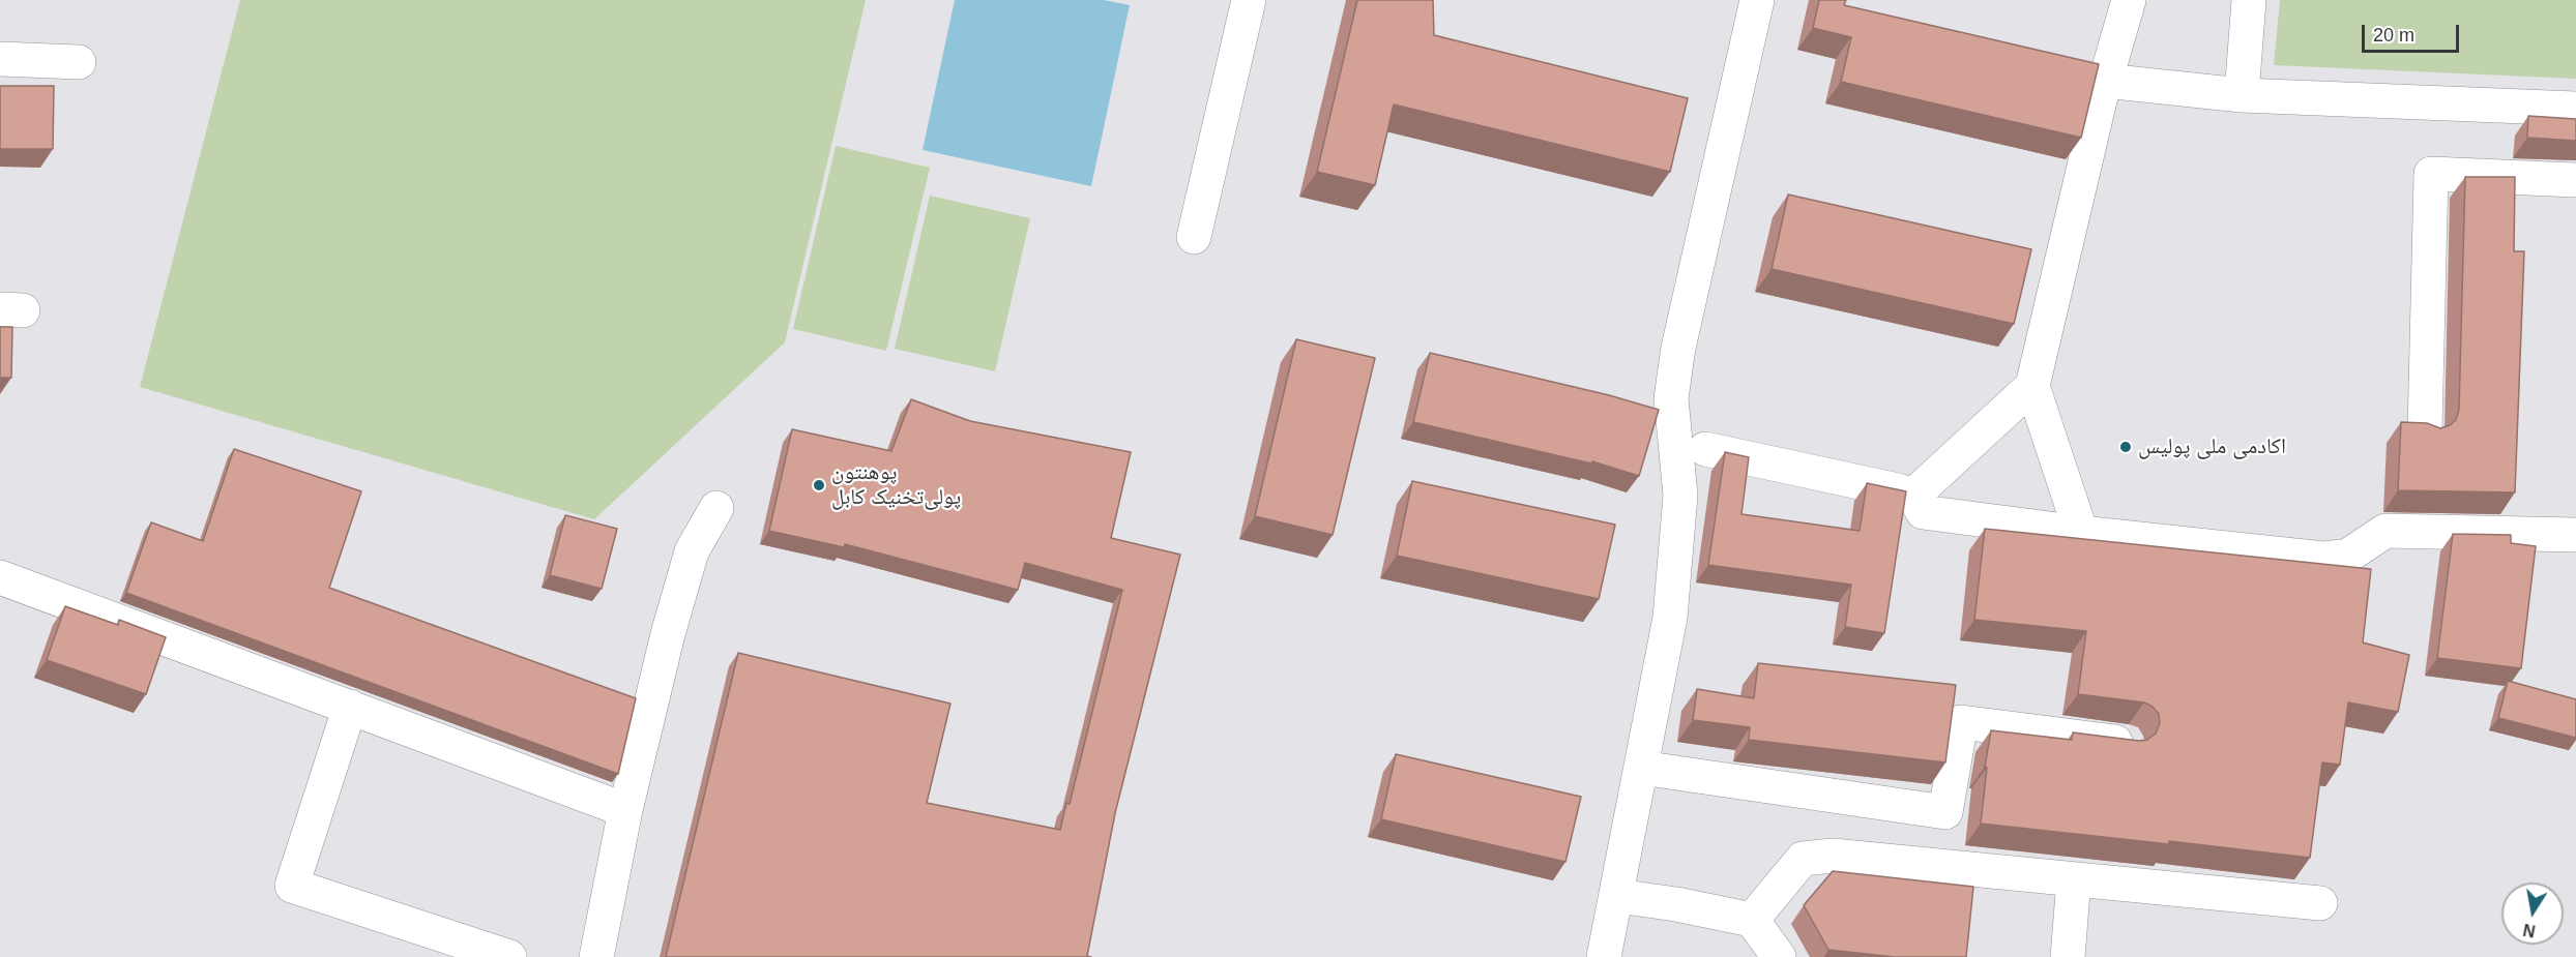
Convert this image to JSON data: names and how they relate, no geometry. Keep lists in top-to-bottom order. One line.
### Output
{"places":["اکادمی ملی پولیس","پوهنتون پولی‌تخنیک کابل"],"scale_bar":"20 m","north":"bottom"}
